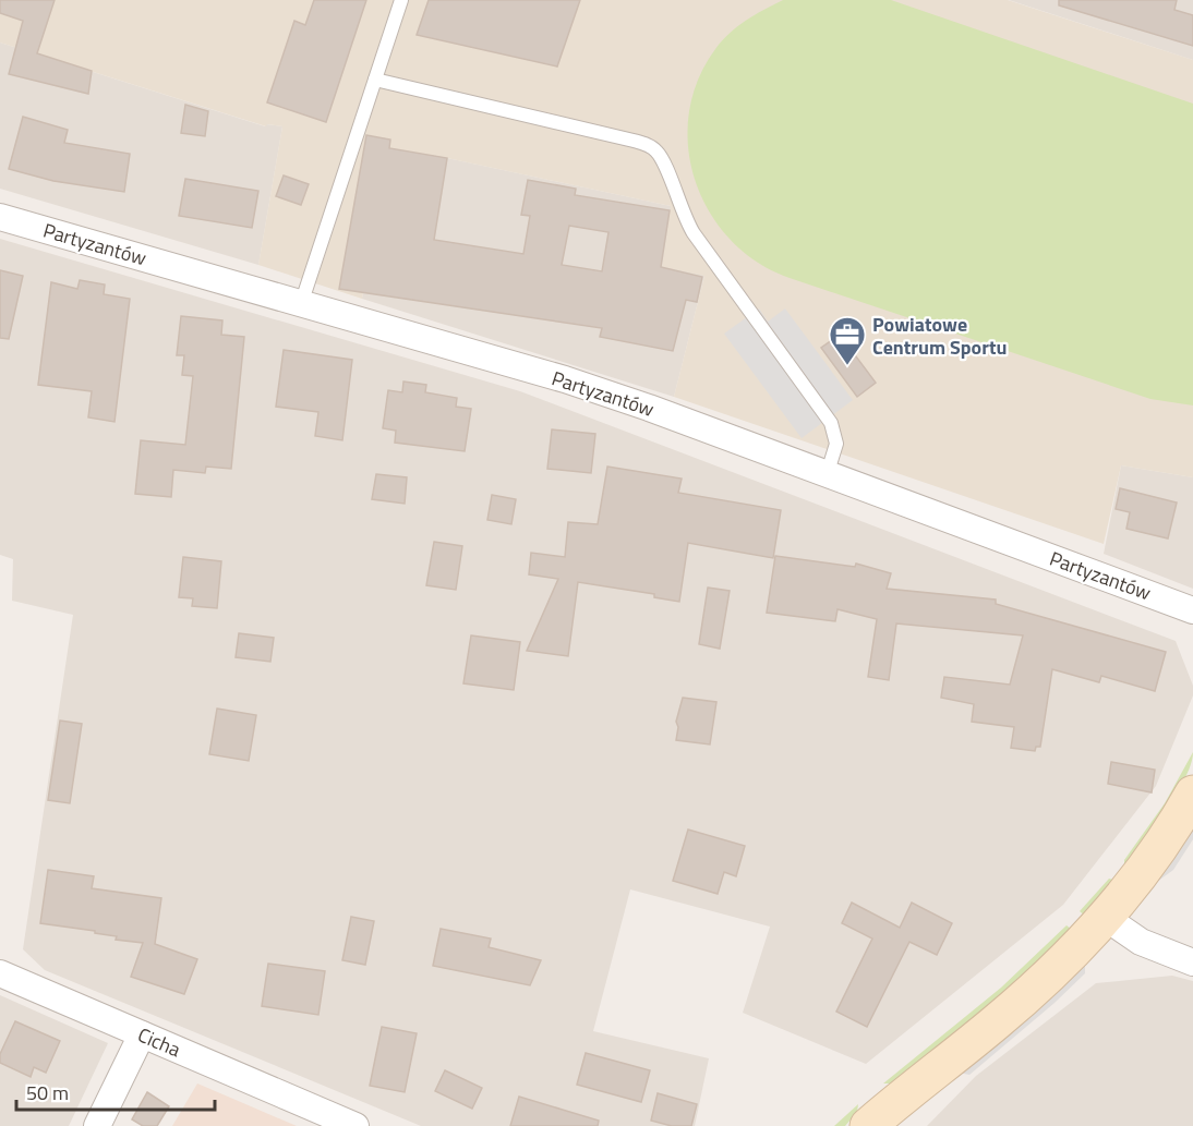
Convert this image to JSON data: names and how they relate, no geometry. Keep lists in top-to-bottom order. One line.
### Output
{"streets":{"street":["Partyzantów","Cicha"]},"places":{"office":["Powiatowe Centrum Sportu"]},"scale_bar":"50 m"}
